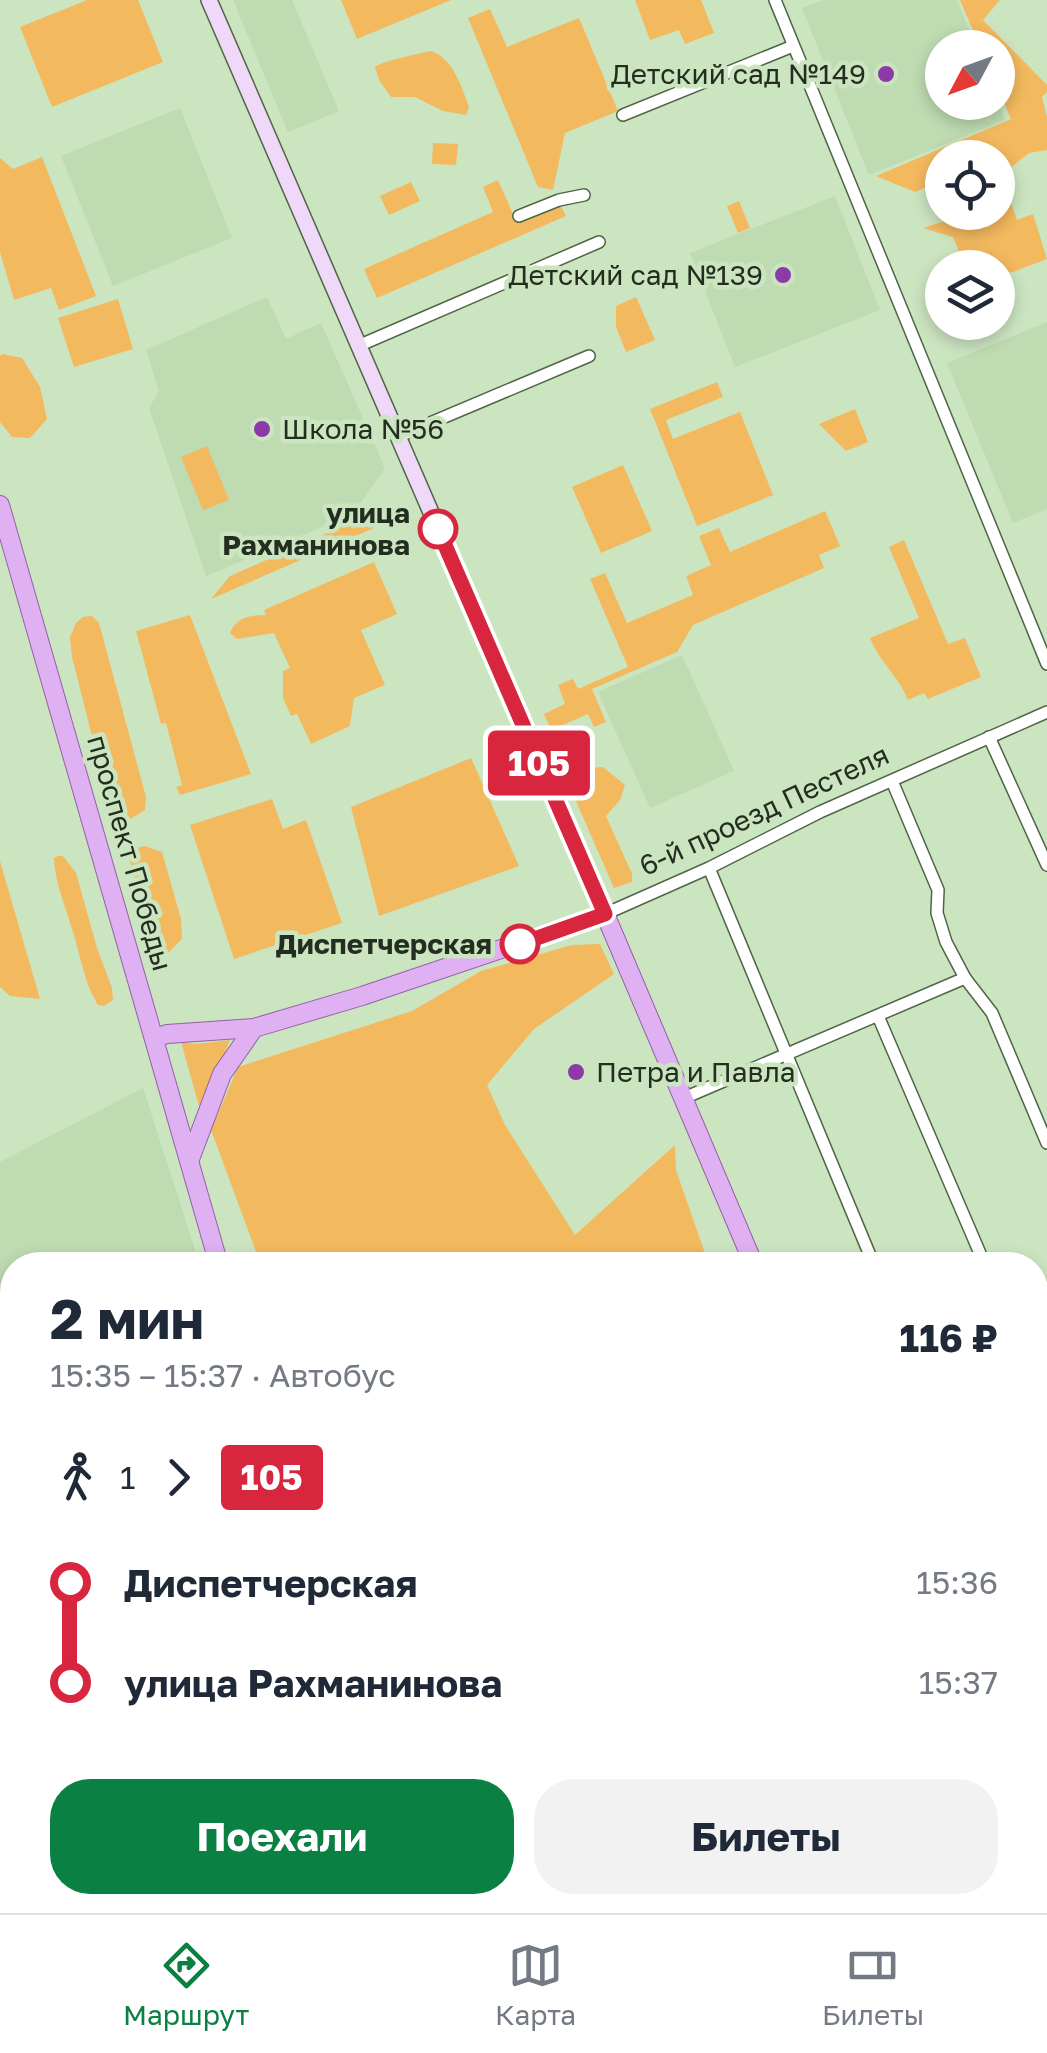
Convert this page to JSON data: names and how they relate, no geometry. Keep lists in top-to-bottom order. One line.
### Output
{"streets":{"main road":["6-й проезд Пестеля","проспект Победы"]},"crossings":[["6-й проезд Пестеля","проспект Победы"]],"places":["Детский сад №149","Детский сад №139","Школа №56","улица Рахманинова","Диспетчерская","Петра и Павла"],"lines":["bus line 105"],"north":"bottom left","page":{"on_map":"105","heading":["2 мин","15:35 – 15:37 · Автобус","116 ₽"],"legs":["1","105"],"list":[{"name":"Диспетчерская","value":"15:36"},{"name":"улица Рахманинова","value":"15:37"}],"buttons":["Поехали","Билеты"],"tabs":["Маршрут","Карта","Билеты"]}}
